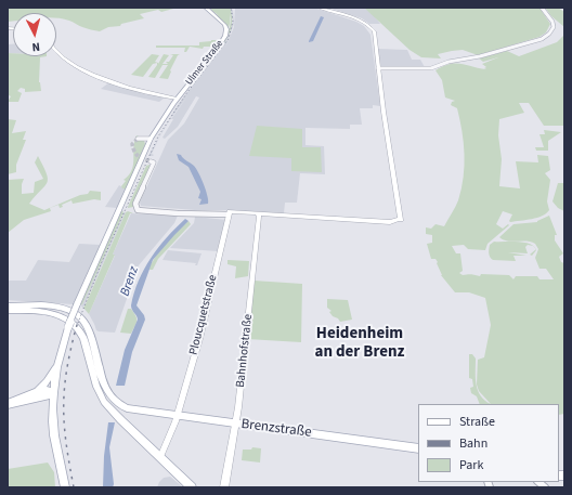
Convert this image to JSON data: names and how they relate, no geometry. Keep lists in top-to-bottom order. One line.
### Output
{"streets":{"main road":["Ulmer Straße","Ploucquetstraße","Bahnhofstraße","Brenzstraße"]},"crossings":[["Ploucquetstraße","Brenzstraße"],["Bahnhofstraße","Brenzstraße"]],"districts":["Heidenheim an der Brenz"],"water":["Brenz"],"legend":["Straße","Bahn","Park"],"north":"bottom"}
